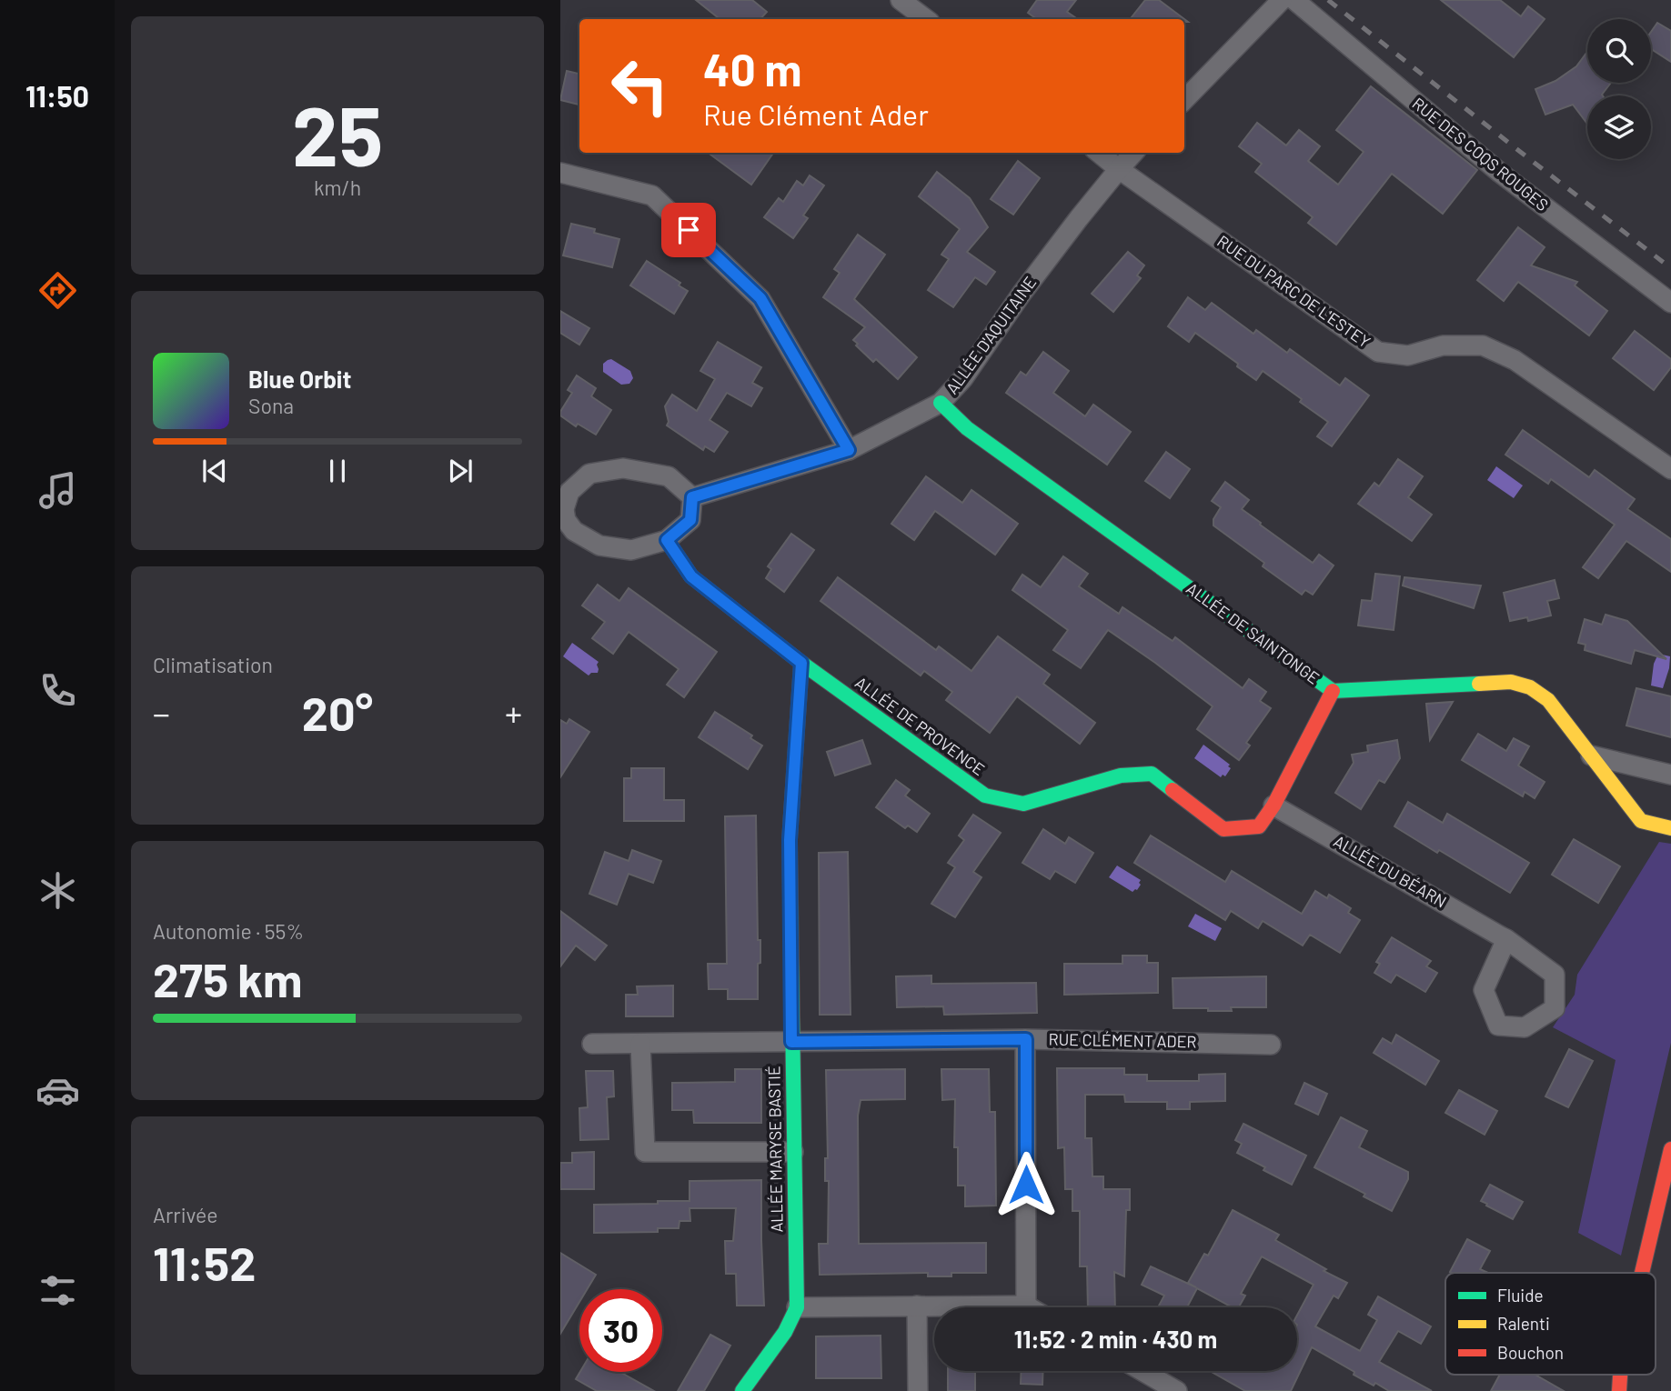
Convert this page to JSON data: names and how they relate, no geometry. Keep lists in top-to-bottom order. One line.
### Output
{"streets":{"street":["RUE DES COQS ROUGES","RUE DU PARC DE L'ESTEY","ALLÉE D'AQUITAINE","ALLÉE DE SAINTONGE","ALLÉE DE PROVENCE","ALLÉE DU BÉARN","RUE CLÉMENT ADER","ALLÉE MARYSE BASTIÉ"]},"crossings":[["RUE DU PARC DE L'ESTEY","ALLÉE D'AQUITAINE"],["ALLÉE D'AQUITAINE","ALLÉE DE SAINTONGE"],["ALLÉE D'AQUITAINE","ALLÉE DE PROVENCE"],["ALLÉE DE SAINTONGE","ALLÉE DE PROVENCE"],["ALLÉE DE PROVENCE","ALLÉE DU BÉARN"],["ALLÉE DE PROVENCE","ALLÉE MARYSE BASTIÉ"],["RUE CLÉMENT ADER","ALLÉE MARYSE BASTIÉ"]],"legend":["Fluide","Ralenti","Bouchon"],"page":{"tabs":"11:50","tile":[["25","km/h"],"Climatisation",["Autonomie · 55%","275 km"],["Arrivée","11:52"]],"turn":["40 m","Rue Clément Ader"],"song":["Blue Orbit","Sona"],"heat":["−","20°","+"],"limit":"30","trip":"11:52 · 2 min · 430 m"}}
